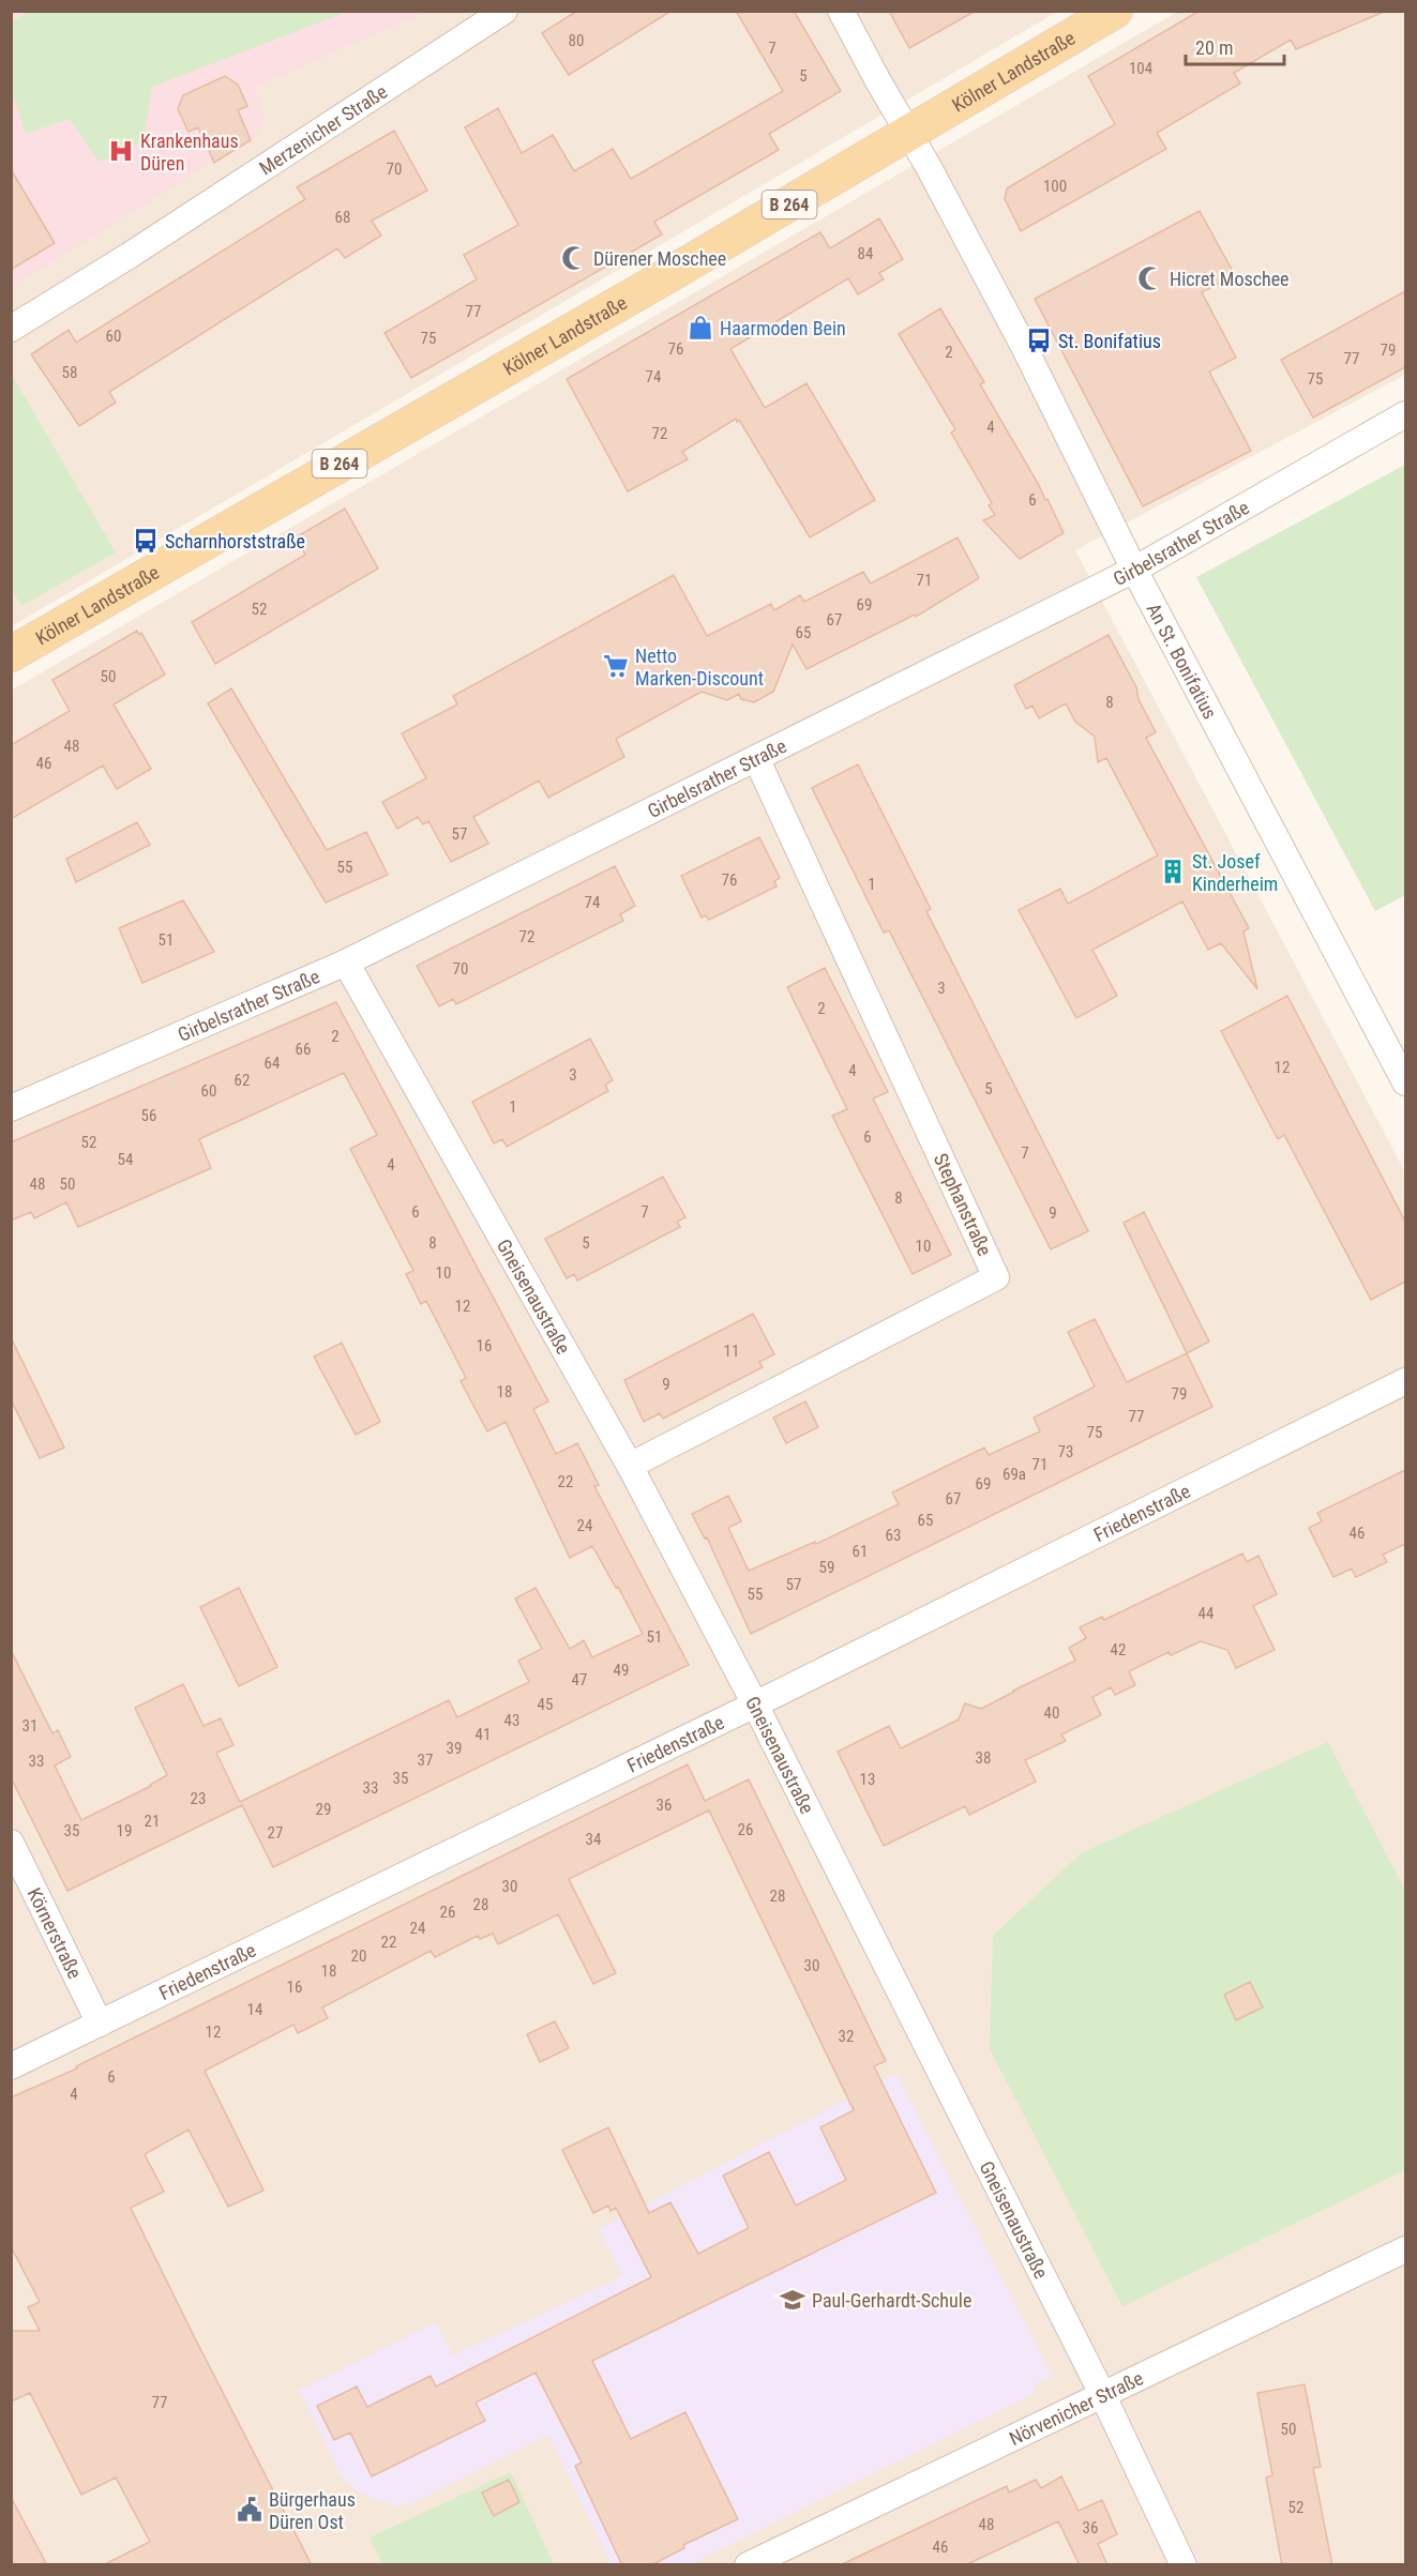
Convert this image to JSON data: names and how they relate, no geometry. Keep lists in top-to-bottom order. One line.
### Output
{"streets":{"main road":["Kölner Landstraße","B 264"],"street":["Merzenicher Straße","Girbelsrather Straße","An St. Bonifatius","Stephanstraße","Gneisenaustraße","Friedenstraße","Körnerstraße","Nörvenicher Straße"]},"crossings":[["Kölner Landstraße","An St. Bonifatius"],["Girbelsrather Straße","An St. Bonifatius"],["Girbelsrather Straße","Stephanstraße"],["Girbelsrather Straße","Gneisenaustraße"],["Stephanstraße","Gneisenaustraße"],["Gneisenaustraße","Friedenstraße"],["Gneisenaustraße","Nörvenicher Straße"],["Friedenstraße","Körnerstraße"]],"places":{"hospital":["Krankenhaus Düren"],"mosque":["Dürener Moschee","Hicret Moschee"],"shop":["Haarmoden Bein"],"bus stop":["St. Bonifatius","Scharnhorststraße"],"supermarket":["Netto Marken-Discount"],"building":["St. Josef Kinderheim"],"school or university":["Paul-Gerhardt-Schule"],"public building":["Bürgerhaus Düren Ost"]},"house_numbers":["80","7","104","5","70","100","68","84","77","60","75","76","79","2","77","58","74","75","4","72","6","71","69","52","67","65","50","8","48","46","57","55","76","1","74","72","51","70","3","2","2","66","64","12","4","3","62","5","60","1","56","6","52","7","54","4","48","50","8","6","7","9","8","5","10","10","12","16","11","9","18","79","77","75","73","71","69a","22","69","67","65","24","46","63","61","59","57","55","44","51","42","49","47","45","40","43","31","41","39","38","37","33","35","13","33","23","36","29","21","26","35","19","27","34","30","28","28","26","24","22","20","30","18","16","14","12","32","6","4","77","50","52","48","36","46"],"scale_bar":"20 m"}
